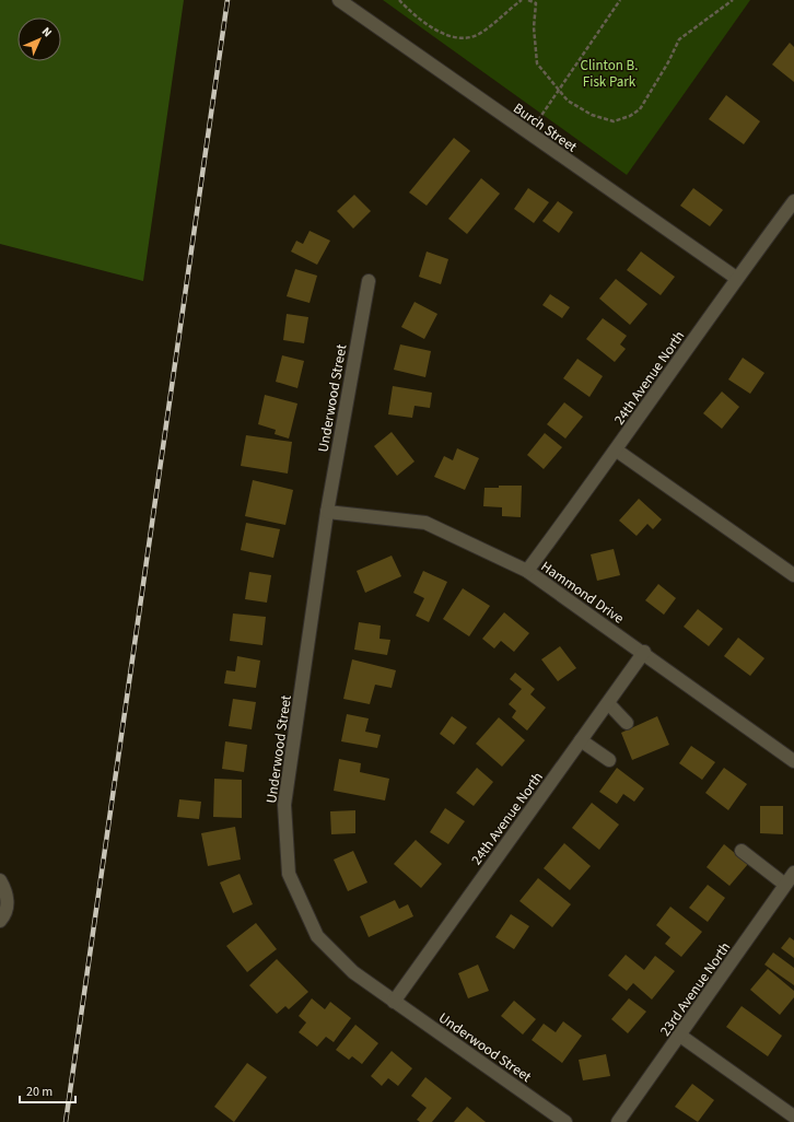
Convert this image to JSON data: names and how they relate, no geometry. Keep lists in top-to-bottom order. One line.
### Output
{"streets":{"street":["Burch Street","24th Avenue North","Underwood Street","Hammond Drive","23rd Avenue North"]},"crossings":[["Burch Street","24th Avenue North"],["24th Avenue North","Underwood Street"],["24th Avenue North","Hammond Drive"],["Underwood Street","Hammond Drive"]],"parks":["Clinton B. Fisk Park"],"scale_bar":"20 m","north":"top right"}
